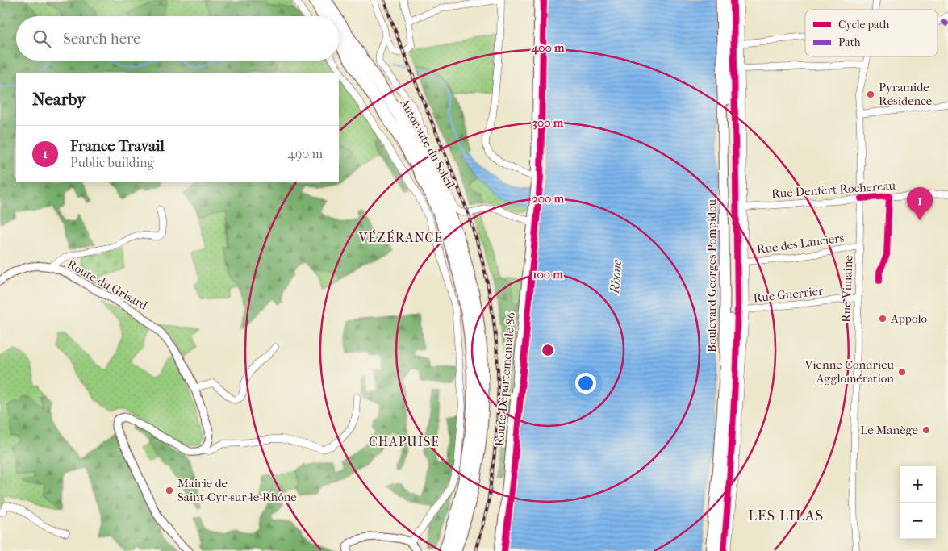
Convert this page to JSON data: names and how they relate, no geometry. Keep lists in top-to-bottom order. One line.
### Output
{"streets":{"highway":["Autoroute du Soleil"],"main road":["Boulevard Georges Pompidou","Route Départementale 86"],"street":["Rue Denfert Rochereau","Rue des Lanciers","Route du Grisard","Rue Vimaine","Rue Guerrier"]},"crossings":[["Rue Denfert Rochereau","Rue Vimaine"],["Rue des Lanciers","Rue Vimaine"],["Rue Vimaine","Rue Guerrier"]],"districts":["VÉZÉRANCE","CHAPUISE","LES LILAS"],"water":["Rhone"],"places":["Pyramide Résidence","Appolo","Vienne Condrieu Agglomération","Le Manège","Mairie de Saint-Cyr-sur-le-Rhône"],"legend":["Cycle path","Path"],"page":{"search":"Search here","heading":"Nearby","list":[{"mark":"1","name":"France Travail","note":"Public building","value":"490 m"}],"pins":"1","map_buttons":["+","−"]},"rings":["400 m","300 m","200 m","100 m"]}
